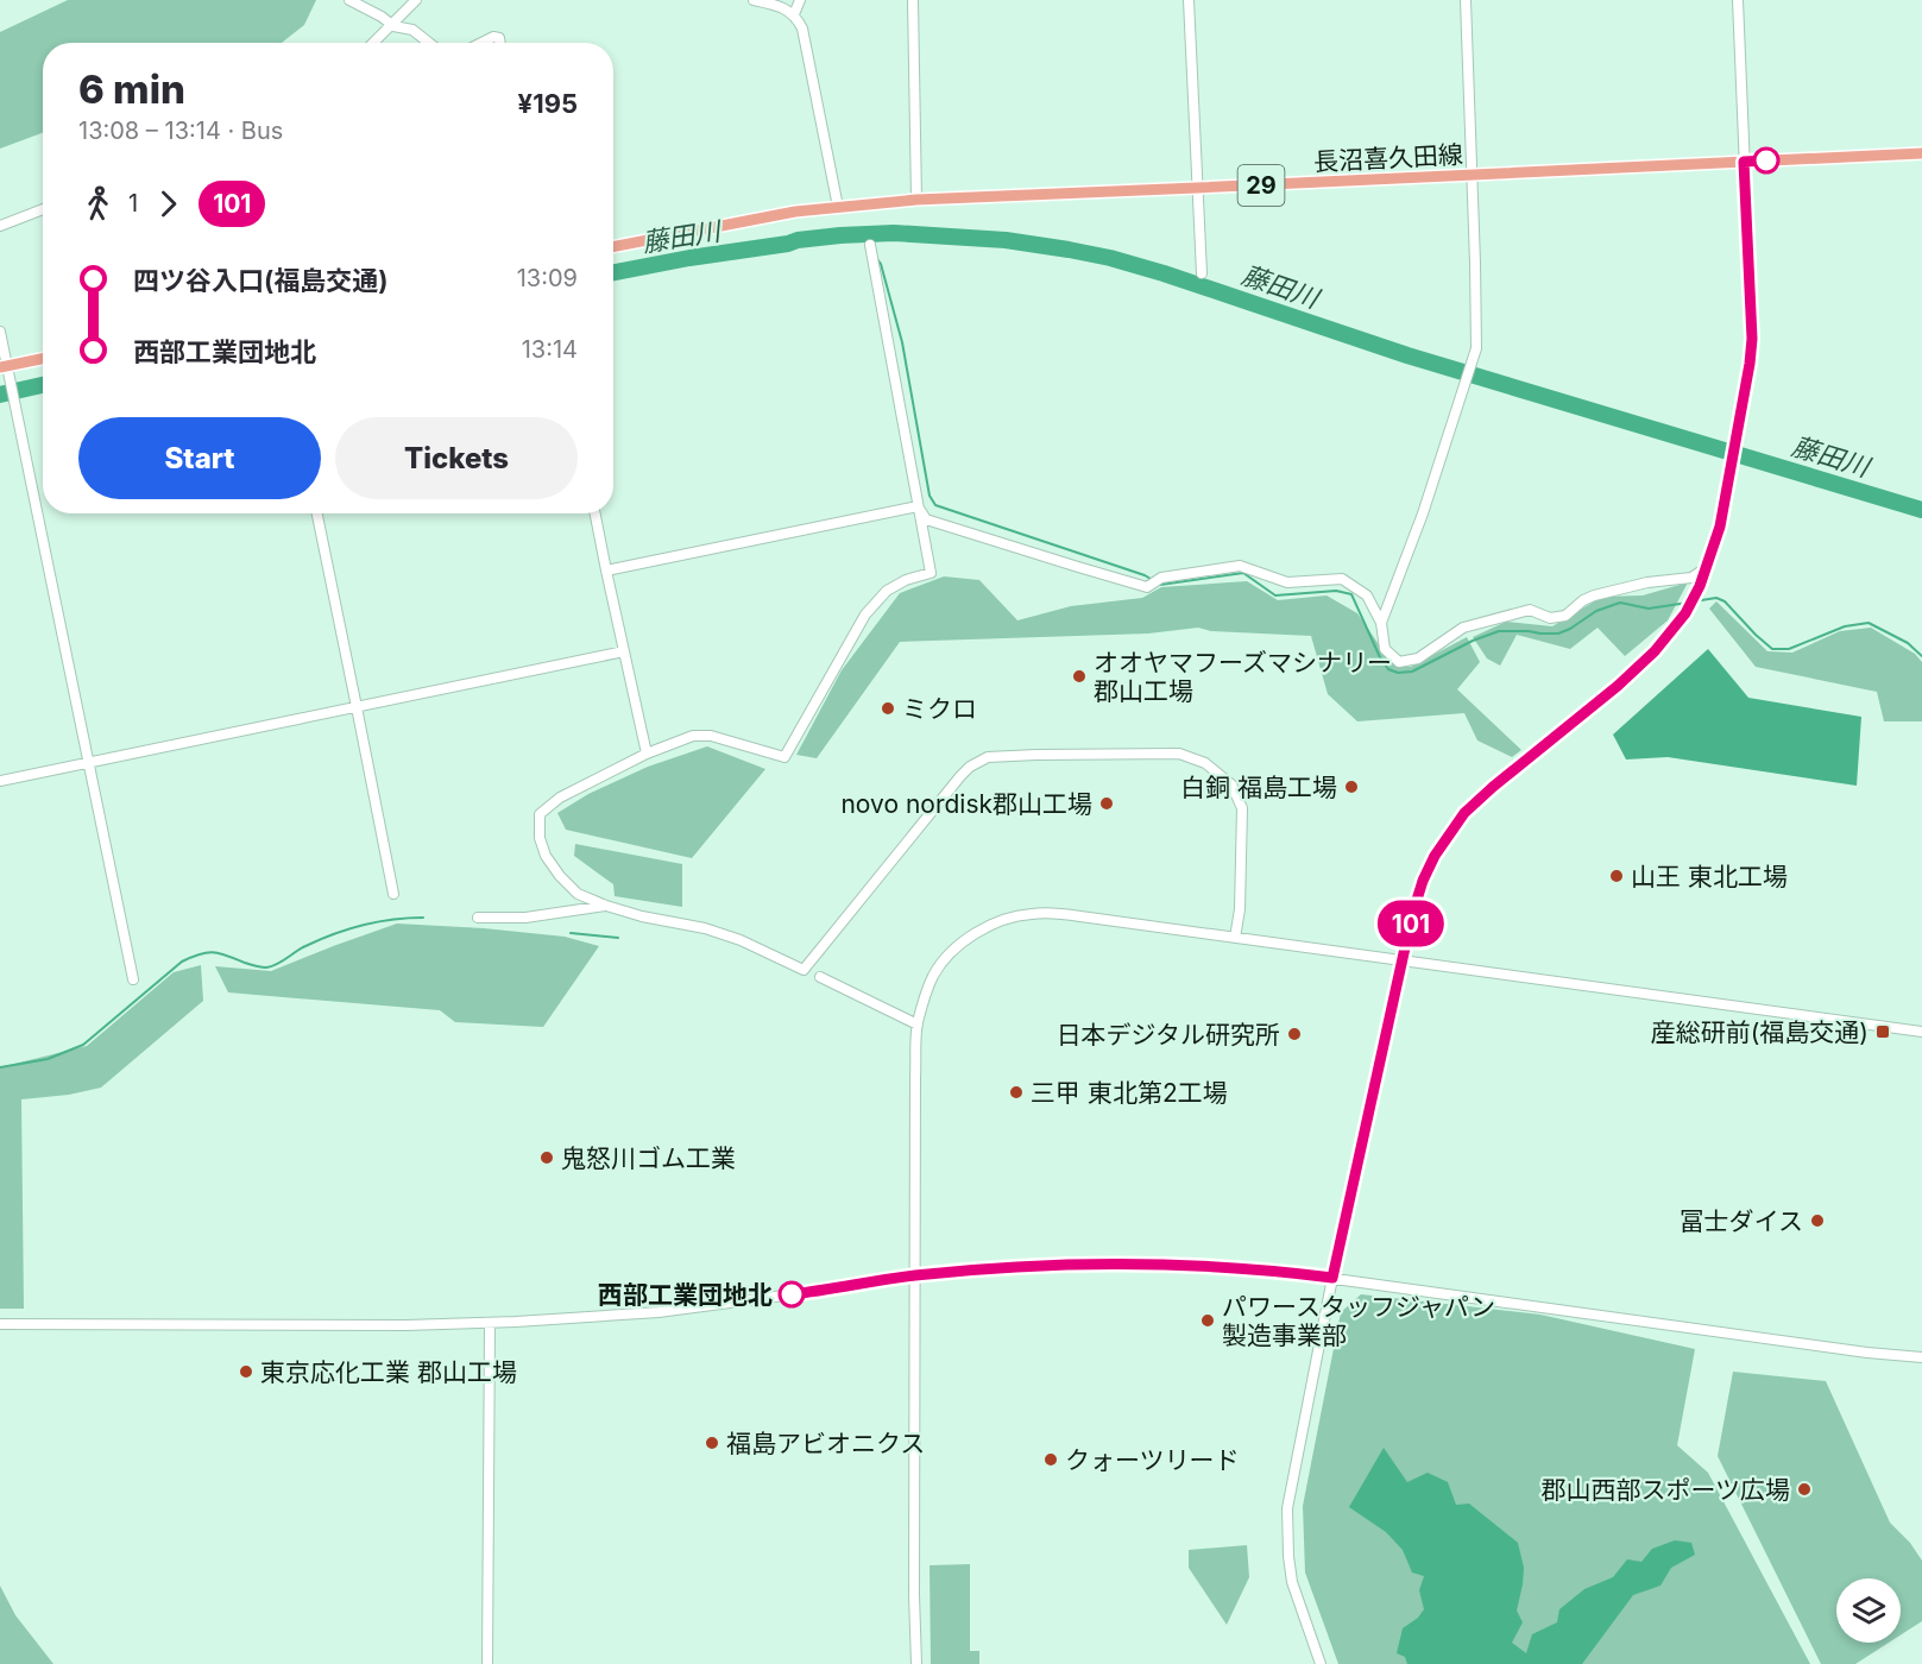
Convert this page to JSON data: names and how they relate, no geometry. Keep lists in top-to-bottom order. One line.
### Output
{"streets":{"main road":["長沼喜久田線","29"]},"water":["藤田川"],"places":{"other":["オオヤマフーズマシナリー 郡山工場","ミクロ","白銅 福島工場","novo nordisk郡山工場","山王 東北工場","日本デジタル研究所","三甲 東北第2工場","鬼怒川ゴム工業","冨士ダイス","西部工業団地北","パワースタッフジャパン 製造事業部","東京応化工業 郡山工場","福島アビオニクス","クォーツリード","郡山西部スポーツ広場"],"transit":["産総研前(福島交通)"]},"lines":["bus line 101"],"page":{"on_map":"101","heading":["6 min","13:08 – 13:14 · Bus","¥195"],"legs":["1","101"],"list":[{"name":"四ツ谷入口(福島交通)","value":"13:09"},{"name":"西部工業団地北","value":"13:14"}],"buttons":["Start","Tickets"]}}
